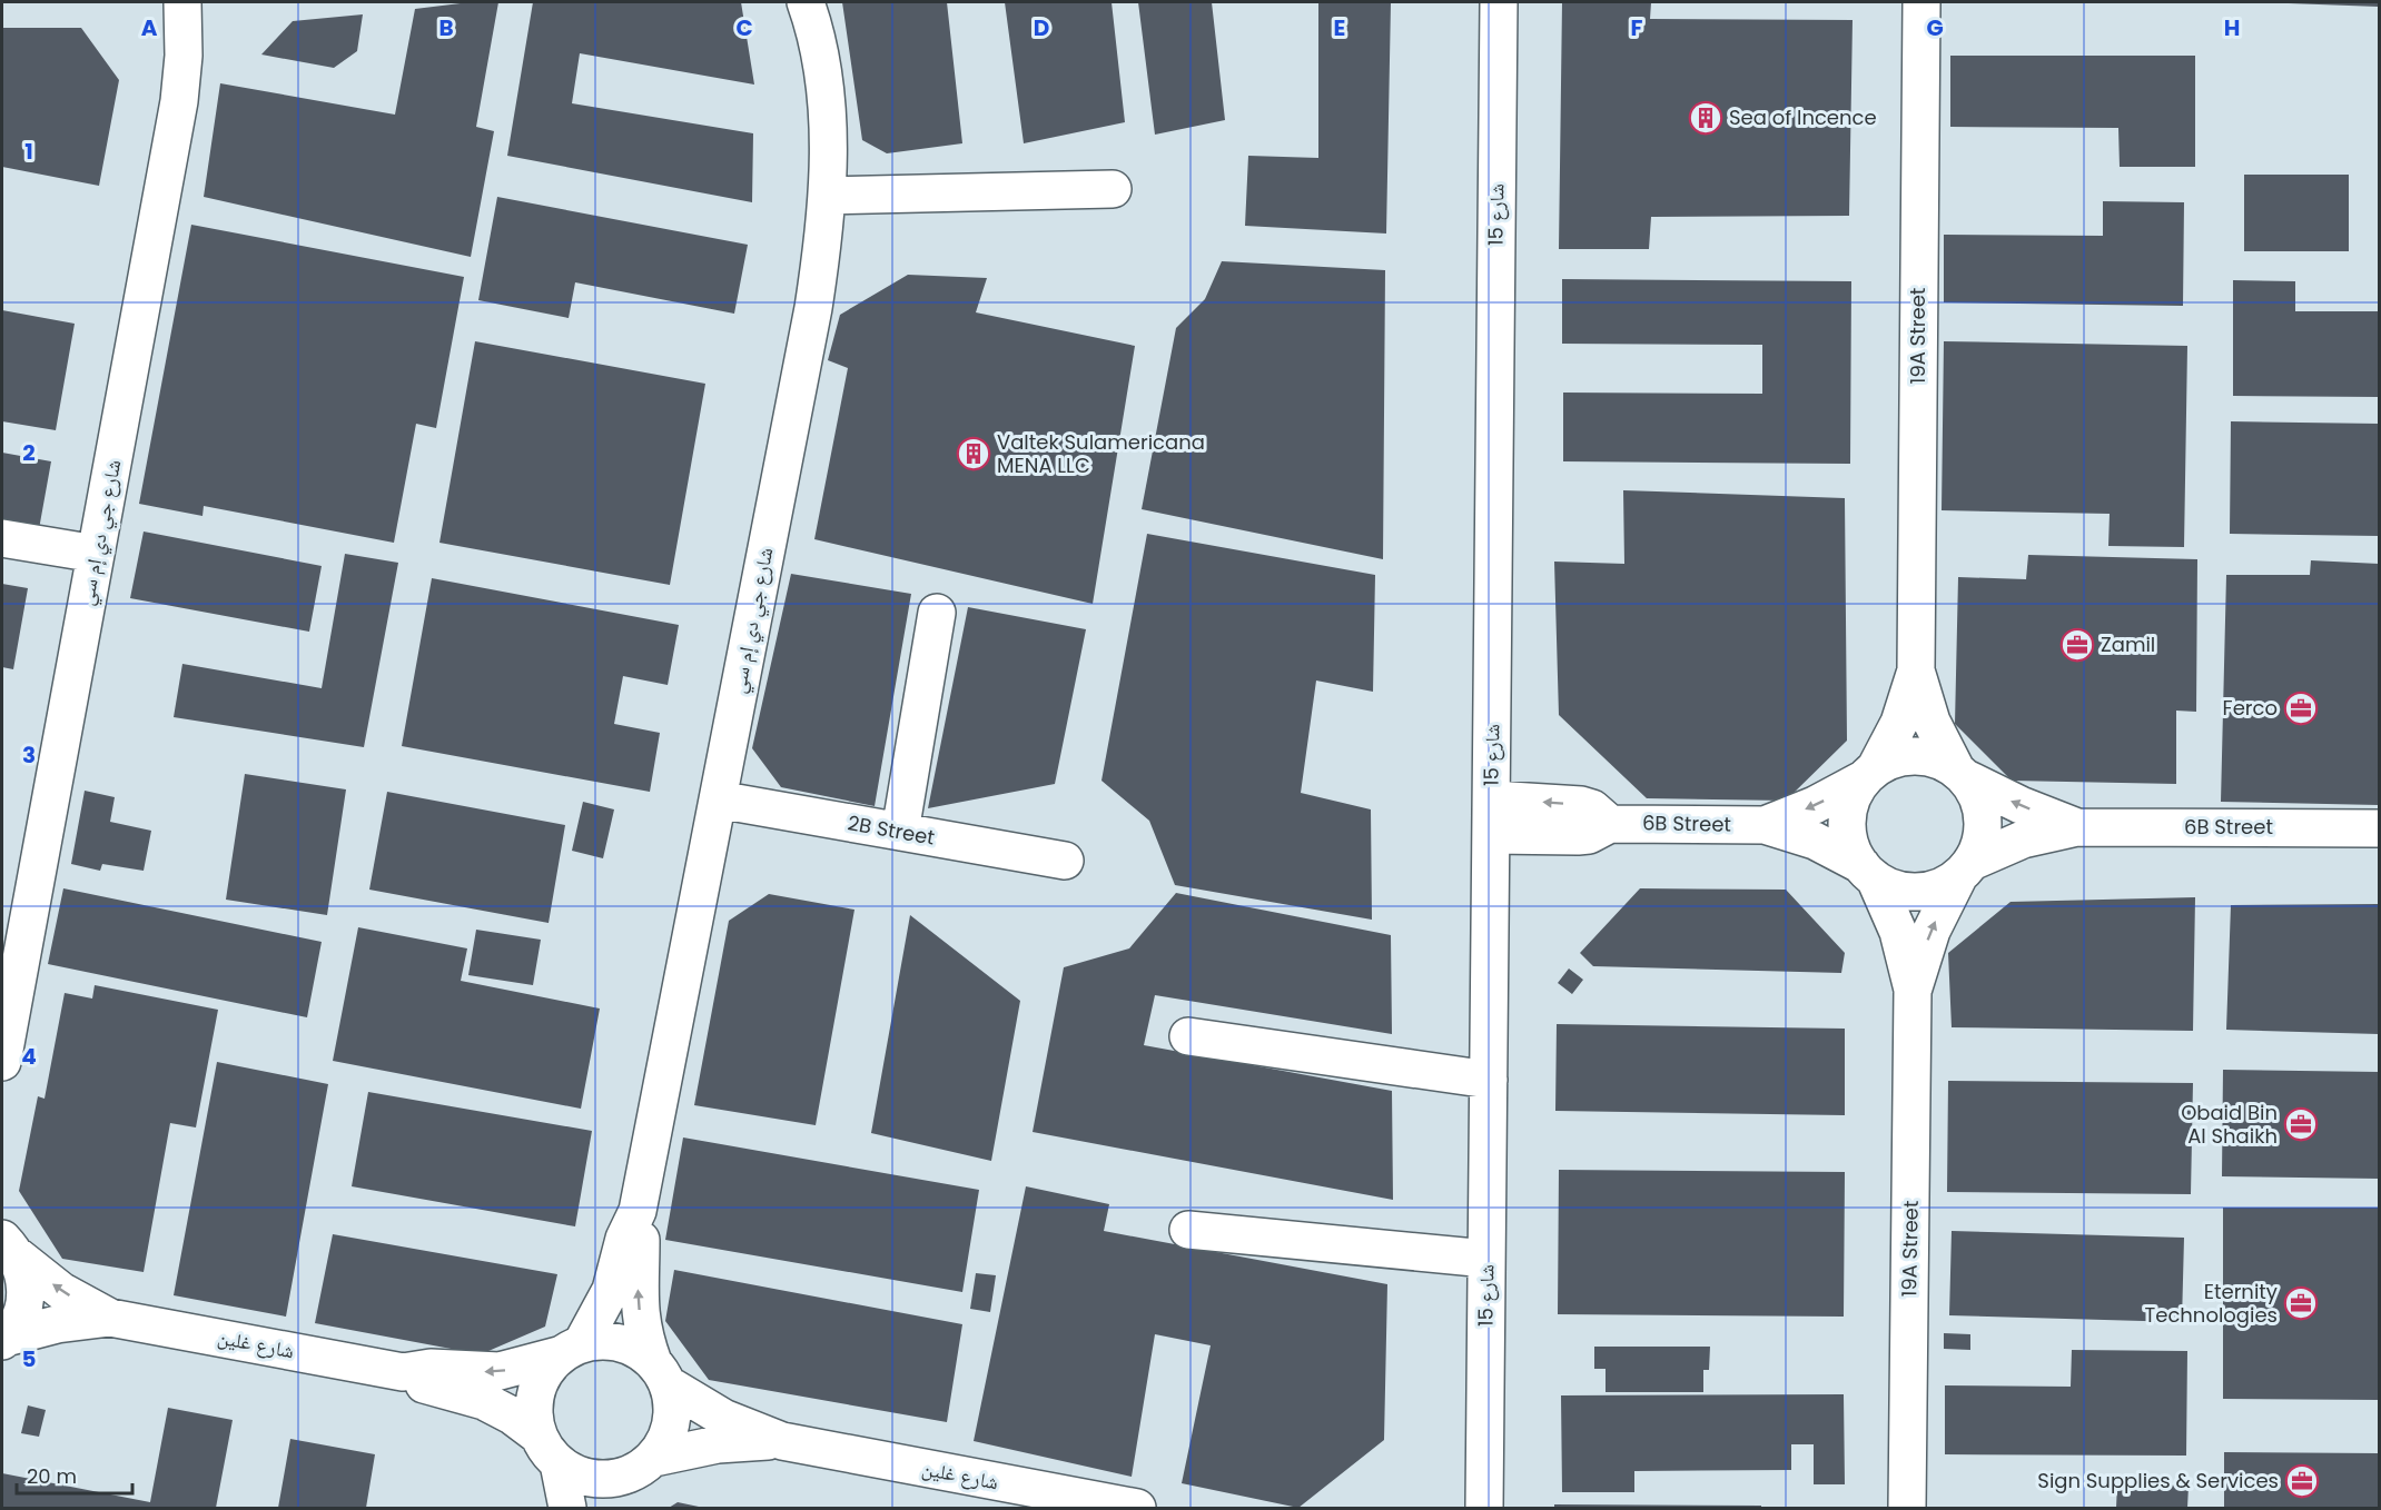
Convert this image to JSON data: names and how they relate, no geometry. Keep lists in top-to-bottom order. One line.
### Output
{"streets":{"street":["شارع 15","19A Street","شارع جي دي إم سي","6B Street","2B Street","شارع غلين"]},"crossings":[["شارع 15","6B Street"],["19A Street","6B Street"],["شارع جي دي إم سي","2B Street"],["شارع جي دي إم سي","شارع غلين"]],"places":{"building":["Sea of Incence","Valtek Sulamericana MENA LLC"],"office":["Zamil","Ferco","Obaid Bin Al Shaikh","Eternity Technologies","Sign Supplies & Services"]},"scale_bar":"20 m","grid":{"columns":["A","B","C","D","E","F","G","H"],"rows":["1","2","3","4","5"]}}
